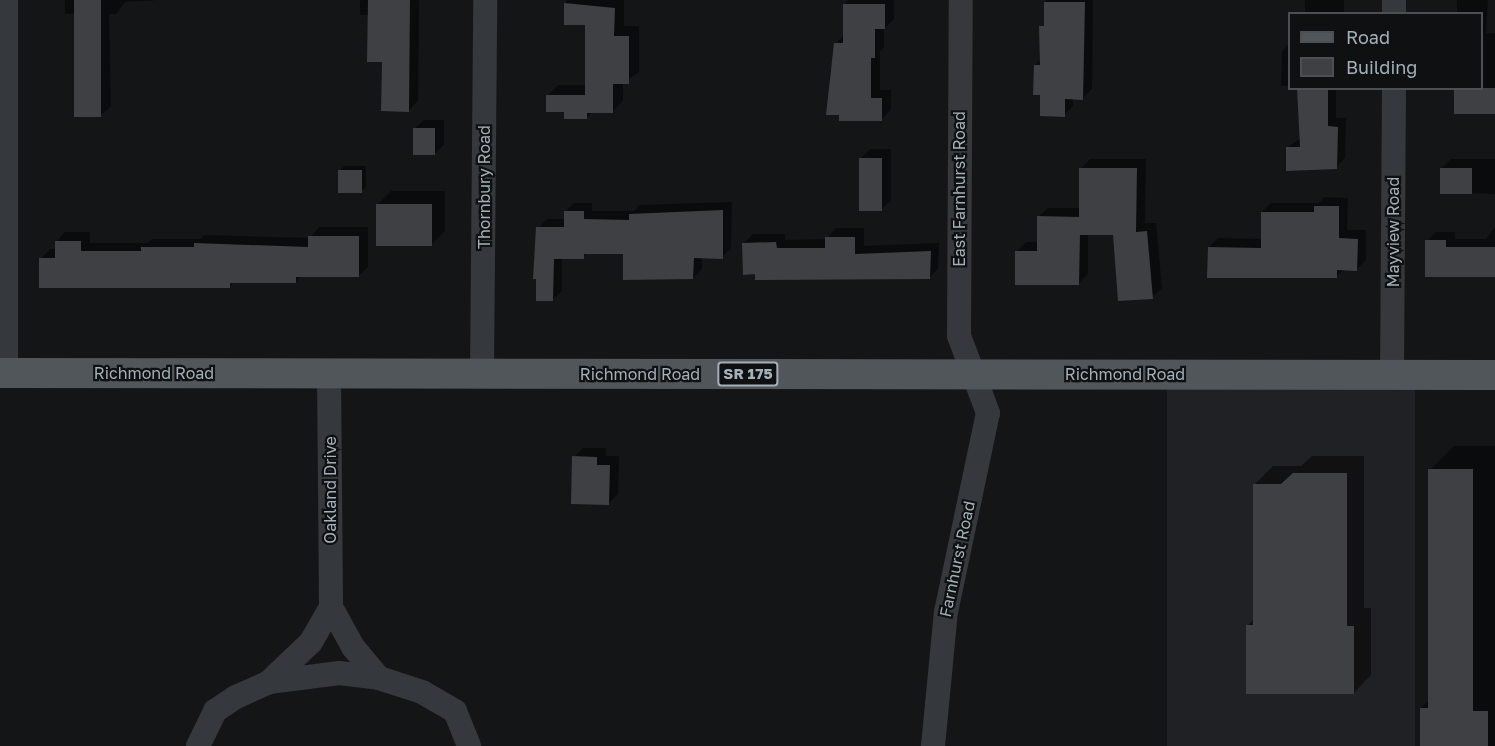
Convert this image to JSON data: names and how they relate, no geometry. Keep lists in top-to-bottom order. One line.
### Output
{"streets":{"main road":["Richmond Road","SR 175"],"street":["Thornbury Road","East Farnhurst Road","Mayview Road","Oakland Drive","Farnhurst Road"]},"crossings":[["Thornbury Road","Richmond Road"],["East Farnhurst Road","Richmond Road"],["East Farnhurst Road","Farnhurst Road"],["Mayview Road","Richmond Road"],["Richmond Road","Oakland Drive"],["Richmond Road","Farnhurst Road"]],"legend":["Road","Building"]}
